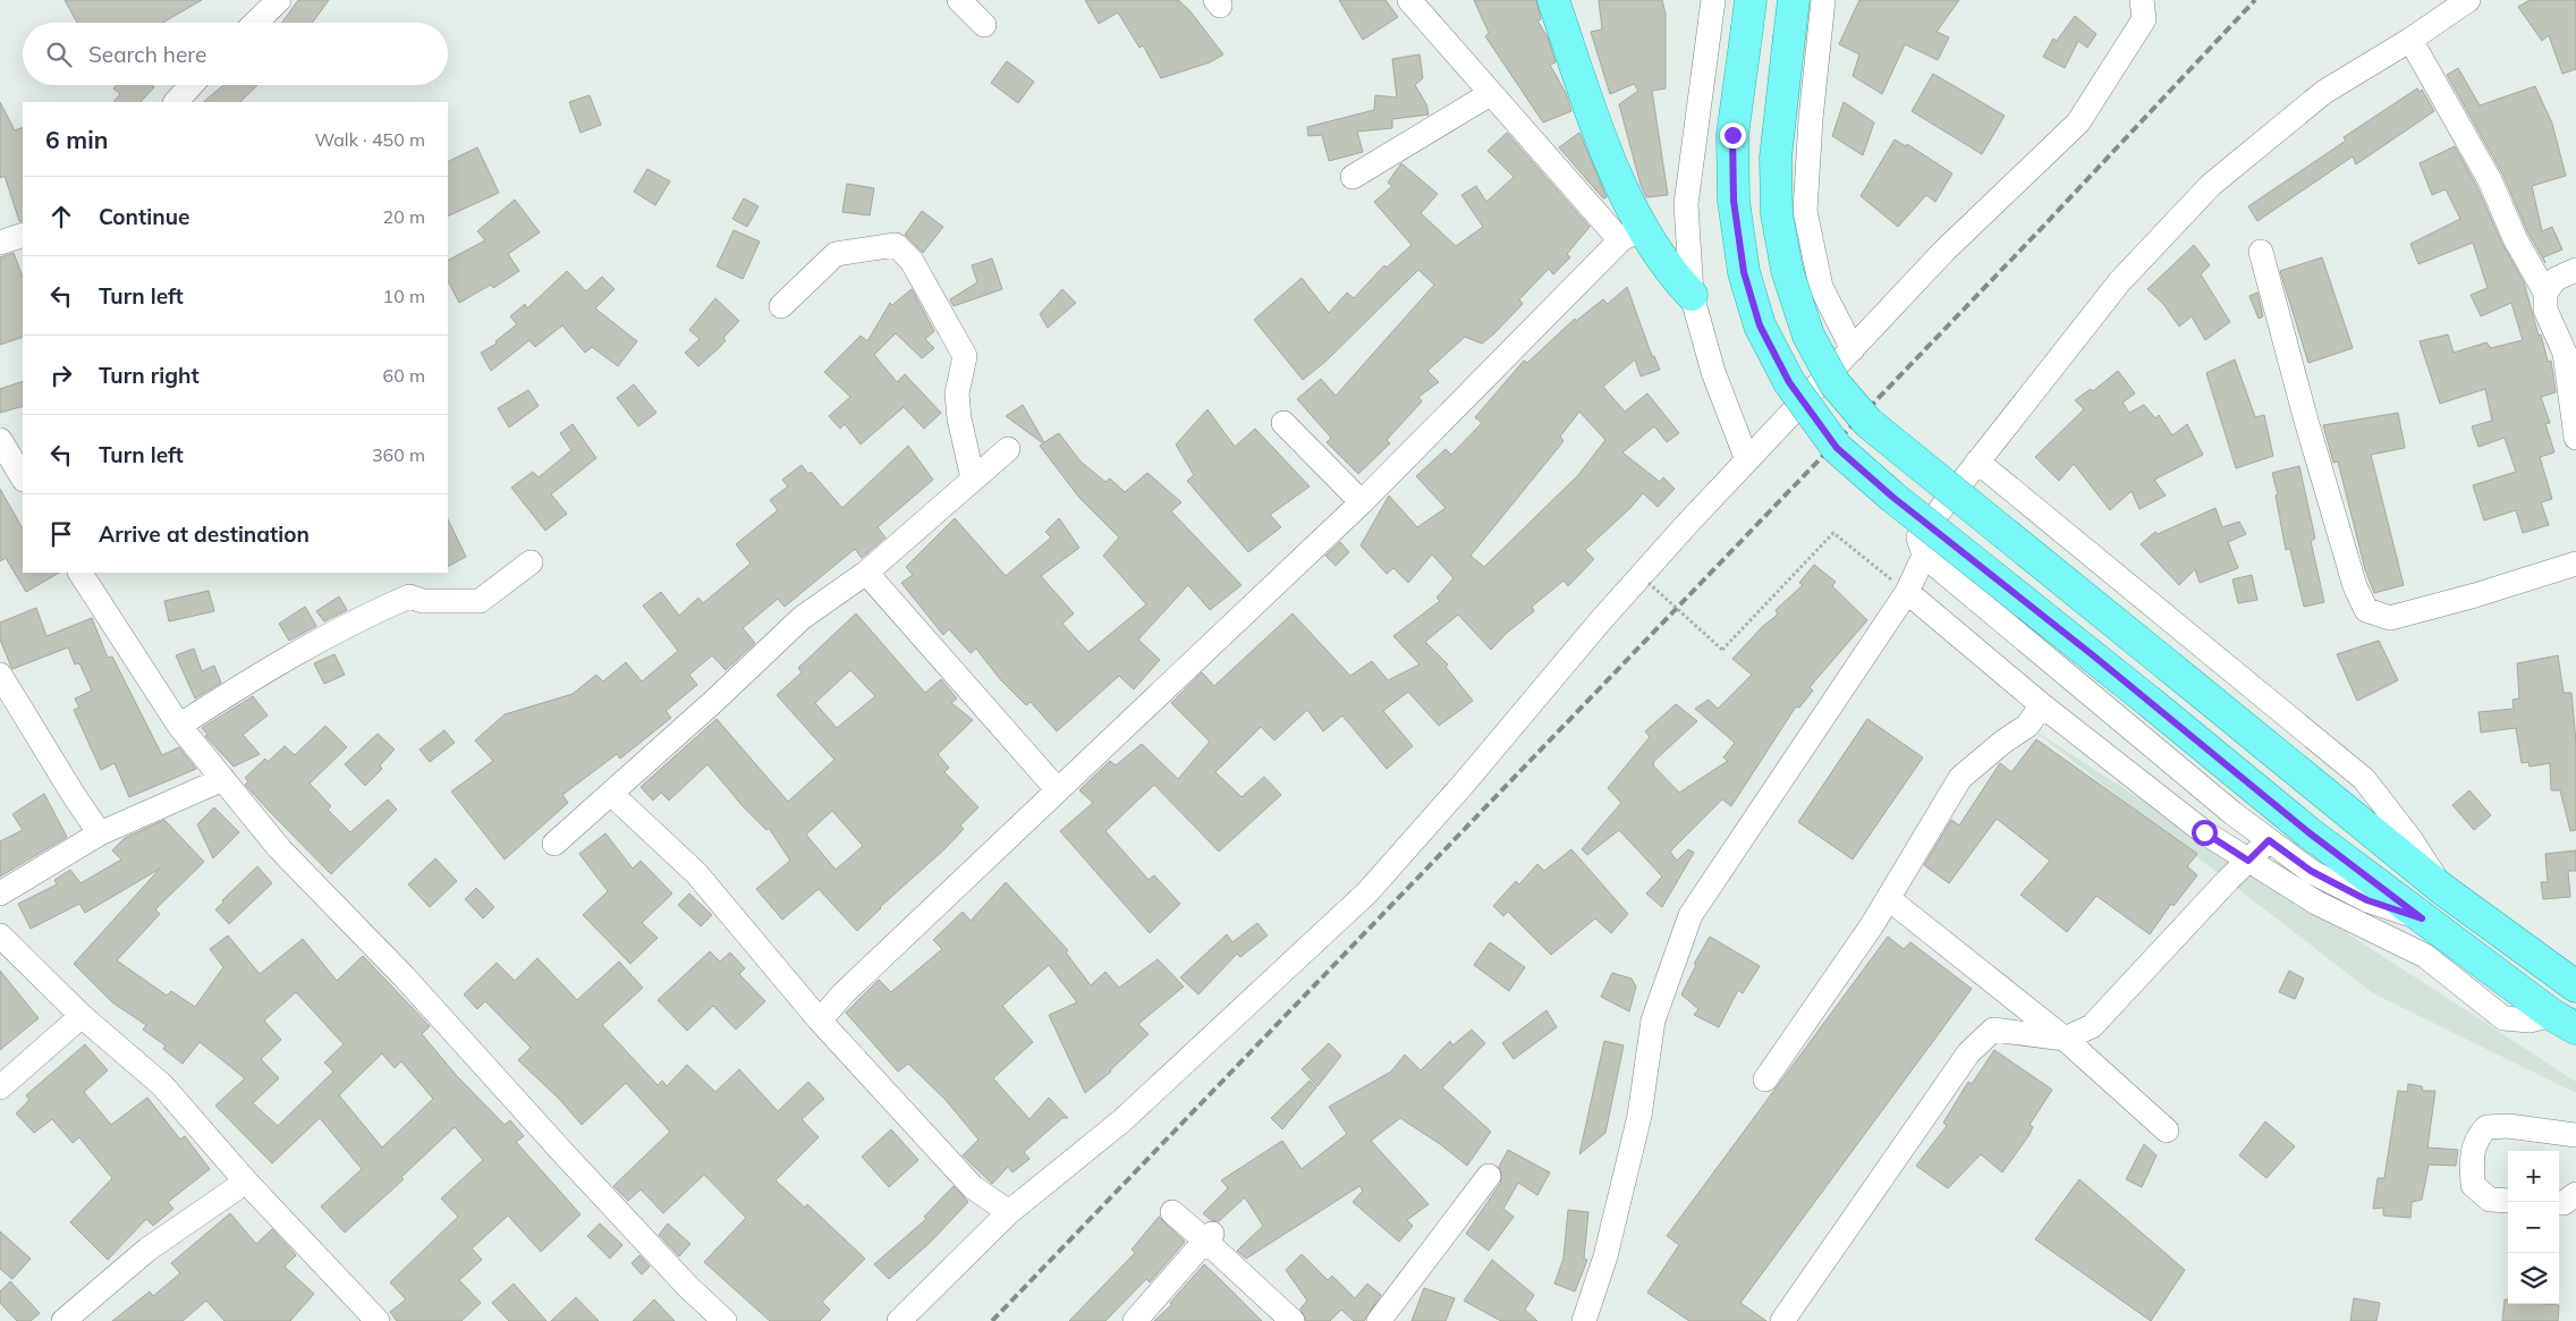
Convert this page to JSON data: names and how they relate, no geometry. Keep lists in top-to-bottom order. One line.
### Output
{"page":{"search":"Search here","heading":["6 min","Walk · 450 m"],"list":[["Continue","20 m"],["Turn left","10 m"],["Turn right","60 m"],["Turn left","360 m"],"Arrive at destination"],"map_buttons":["+","−"]}}
